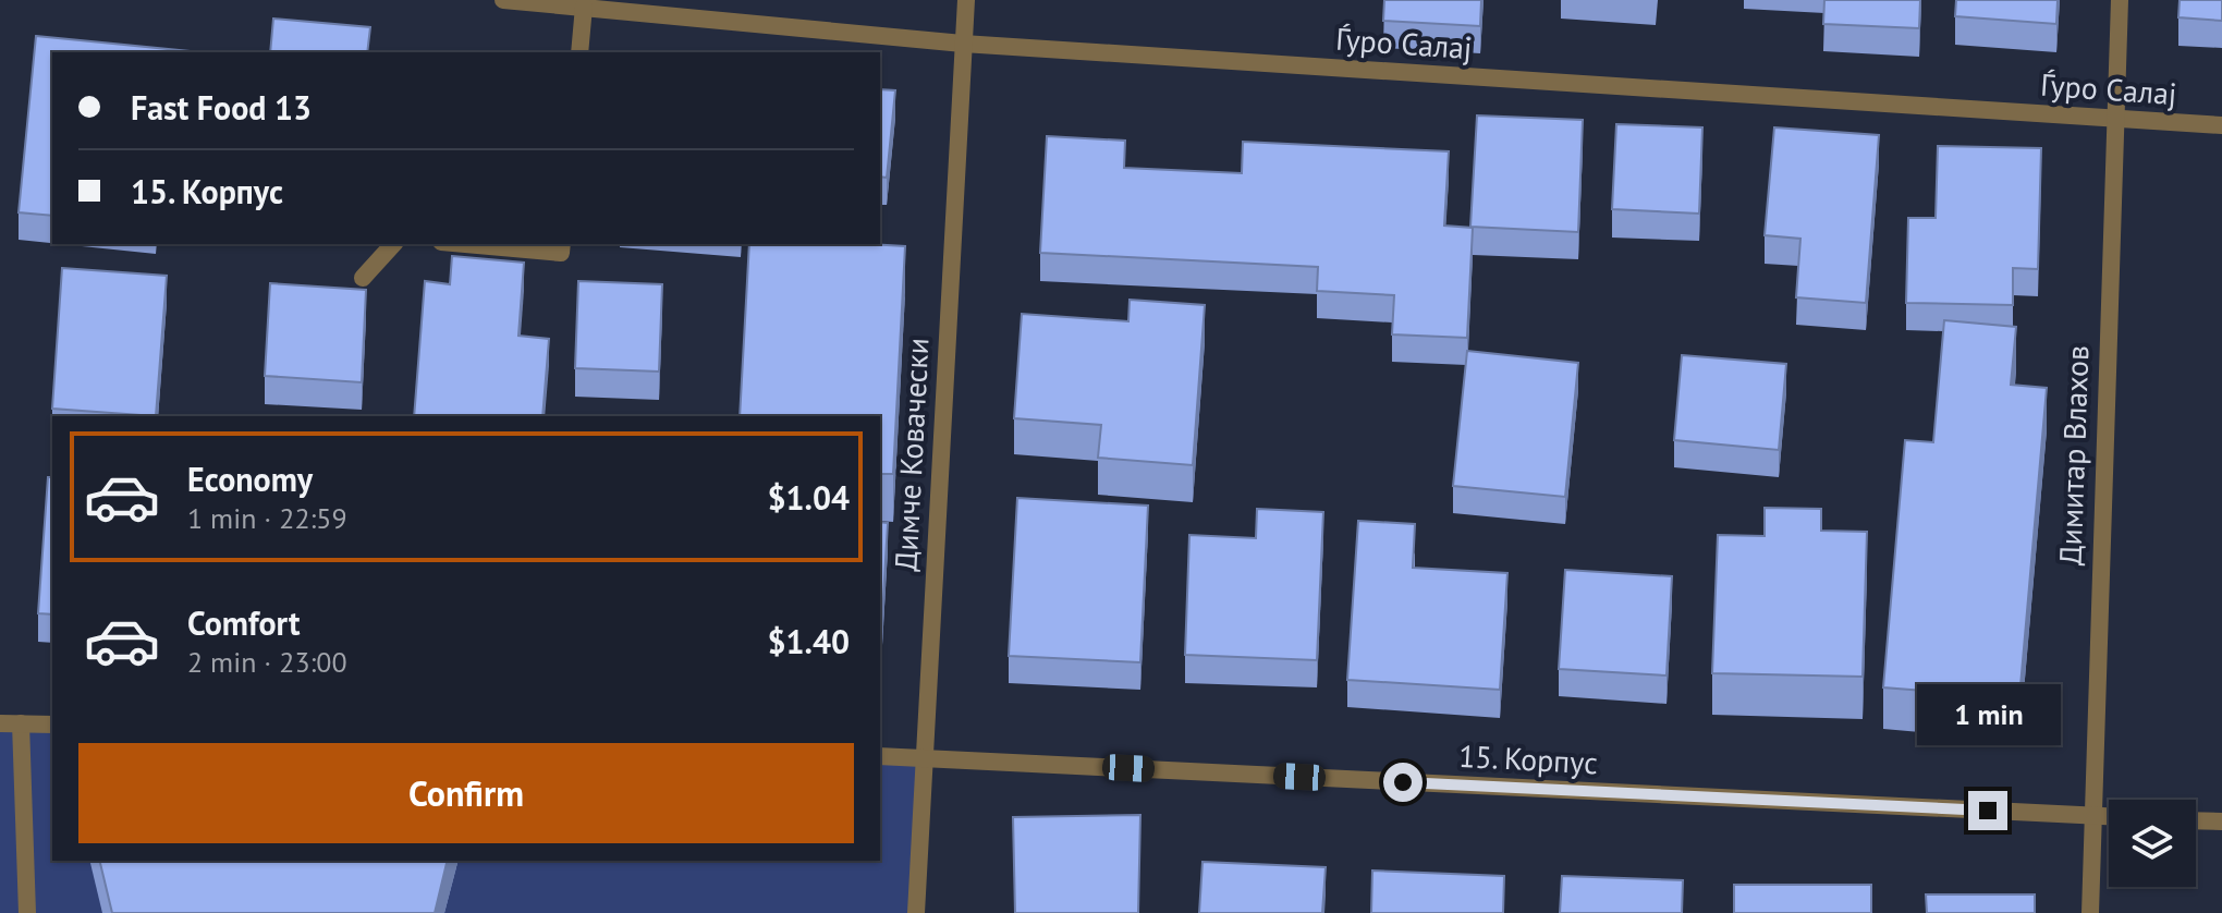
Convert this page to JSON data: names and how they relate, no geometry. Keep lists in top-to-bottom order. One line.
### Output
{"streets":{"street":["Ѓуро Салај","Димче Ковачески","Димитар Влахов","15. Корпус"]},"crossings":[["Ѓуро Салај","Димче Ковачески"],["Ѓуро Салај","Димитар Влахов"],["Димче Ковачески","15. Корпус"],["Димитар Влахов","15. Корпус"]],"page":{"banner":["Fast Food 13","15. Корпус"],"list":[{"name":"Economy","note":"1 min · 22:59","value":"$1.04"},{"name":"Comfort","note":"2 min · 23:00","value":"$1.40"}],"bubble":"1 min","buttons":"Confirm"}}
